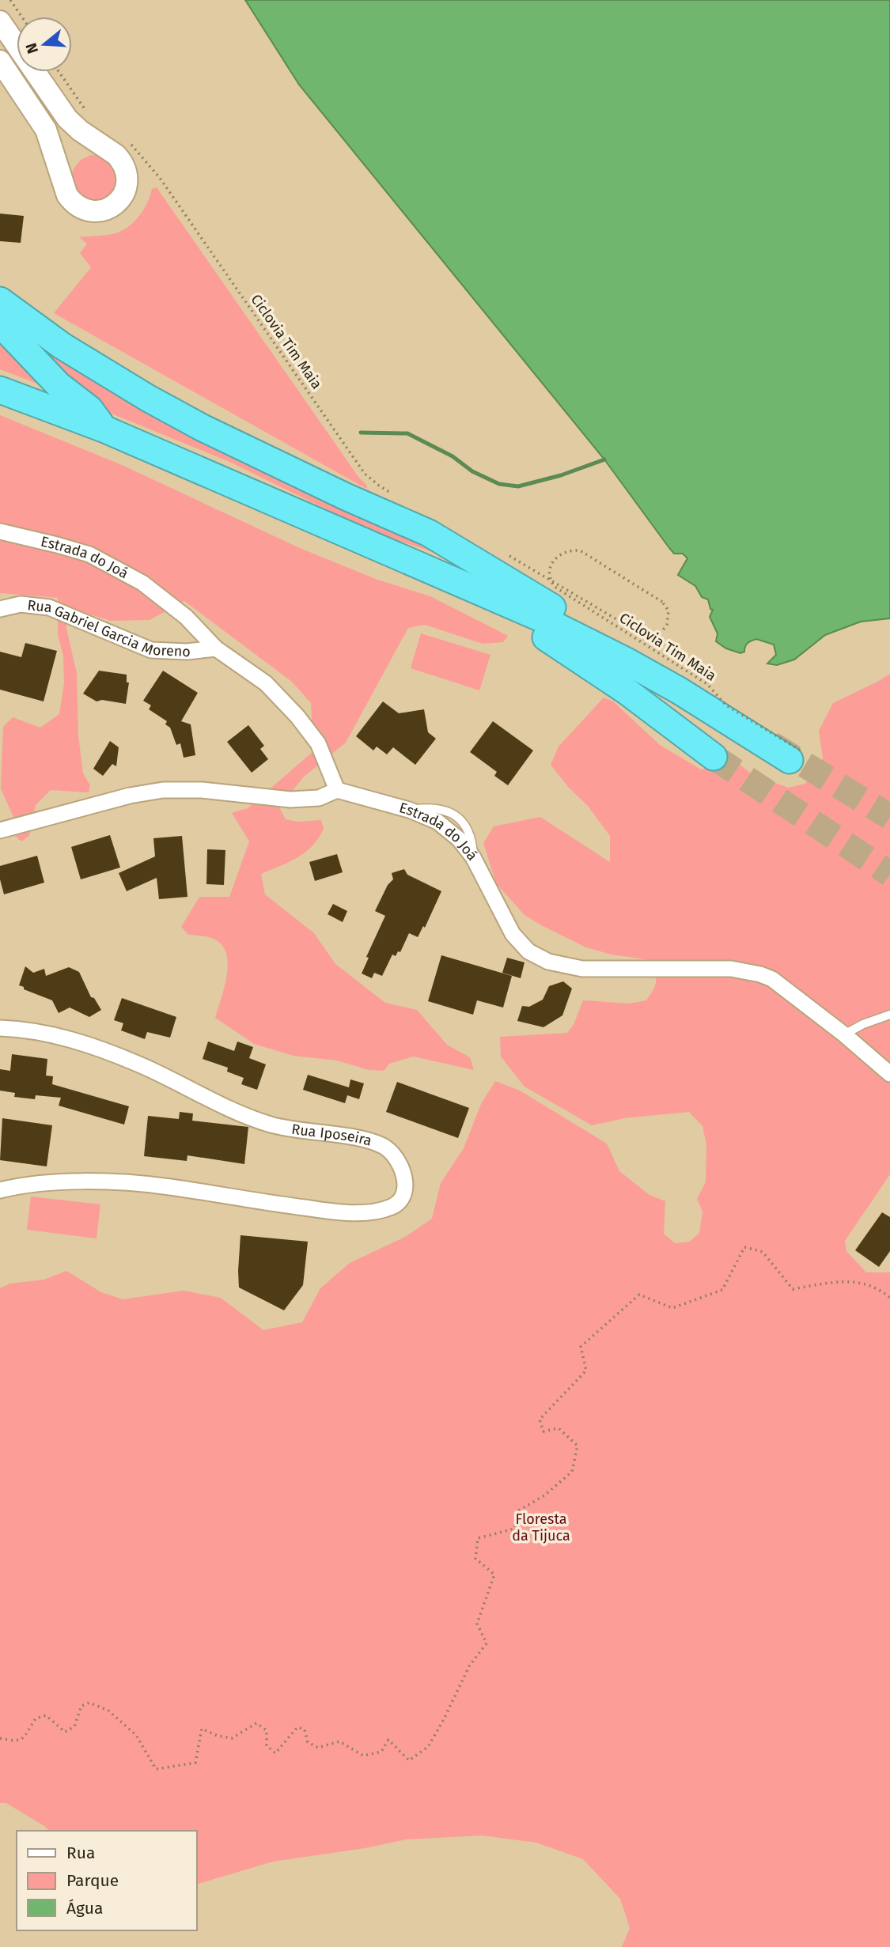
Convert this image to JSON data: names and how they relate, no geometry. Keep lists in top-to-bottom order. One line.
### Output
{"streets":{"street":["Estrada do Joá","Rua Gabriel Garcia Moreno","Rua Iposeira"],"path":["Ciclovia Tim Maia"]},"crossings":[["Estrada do Joá","Rua Gabriel Garcia Moreno"]],"parks":["Floresta da Tijuca"],"legend":["Rua","Parque","Água"],"north":"left"}
